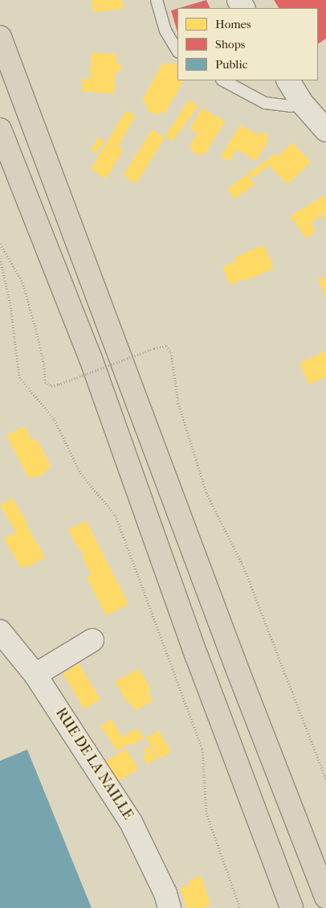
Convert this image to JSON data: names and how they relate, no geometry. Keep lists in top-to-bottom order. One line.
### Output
{"streets":{"street":["RUE DE LA NAILLE"]},"legend":["Homes","Shops","Public"]}
